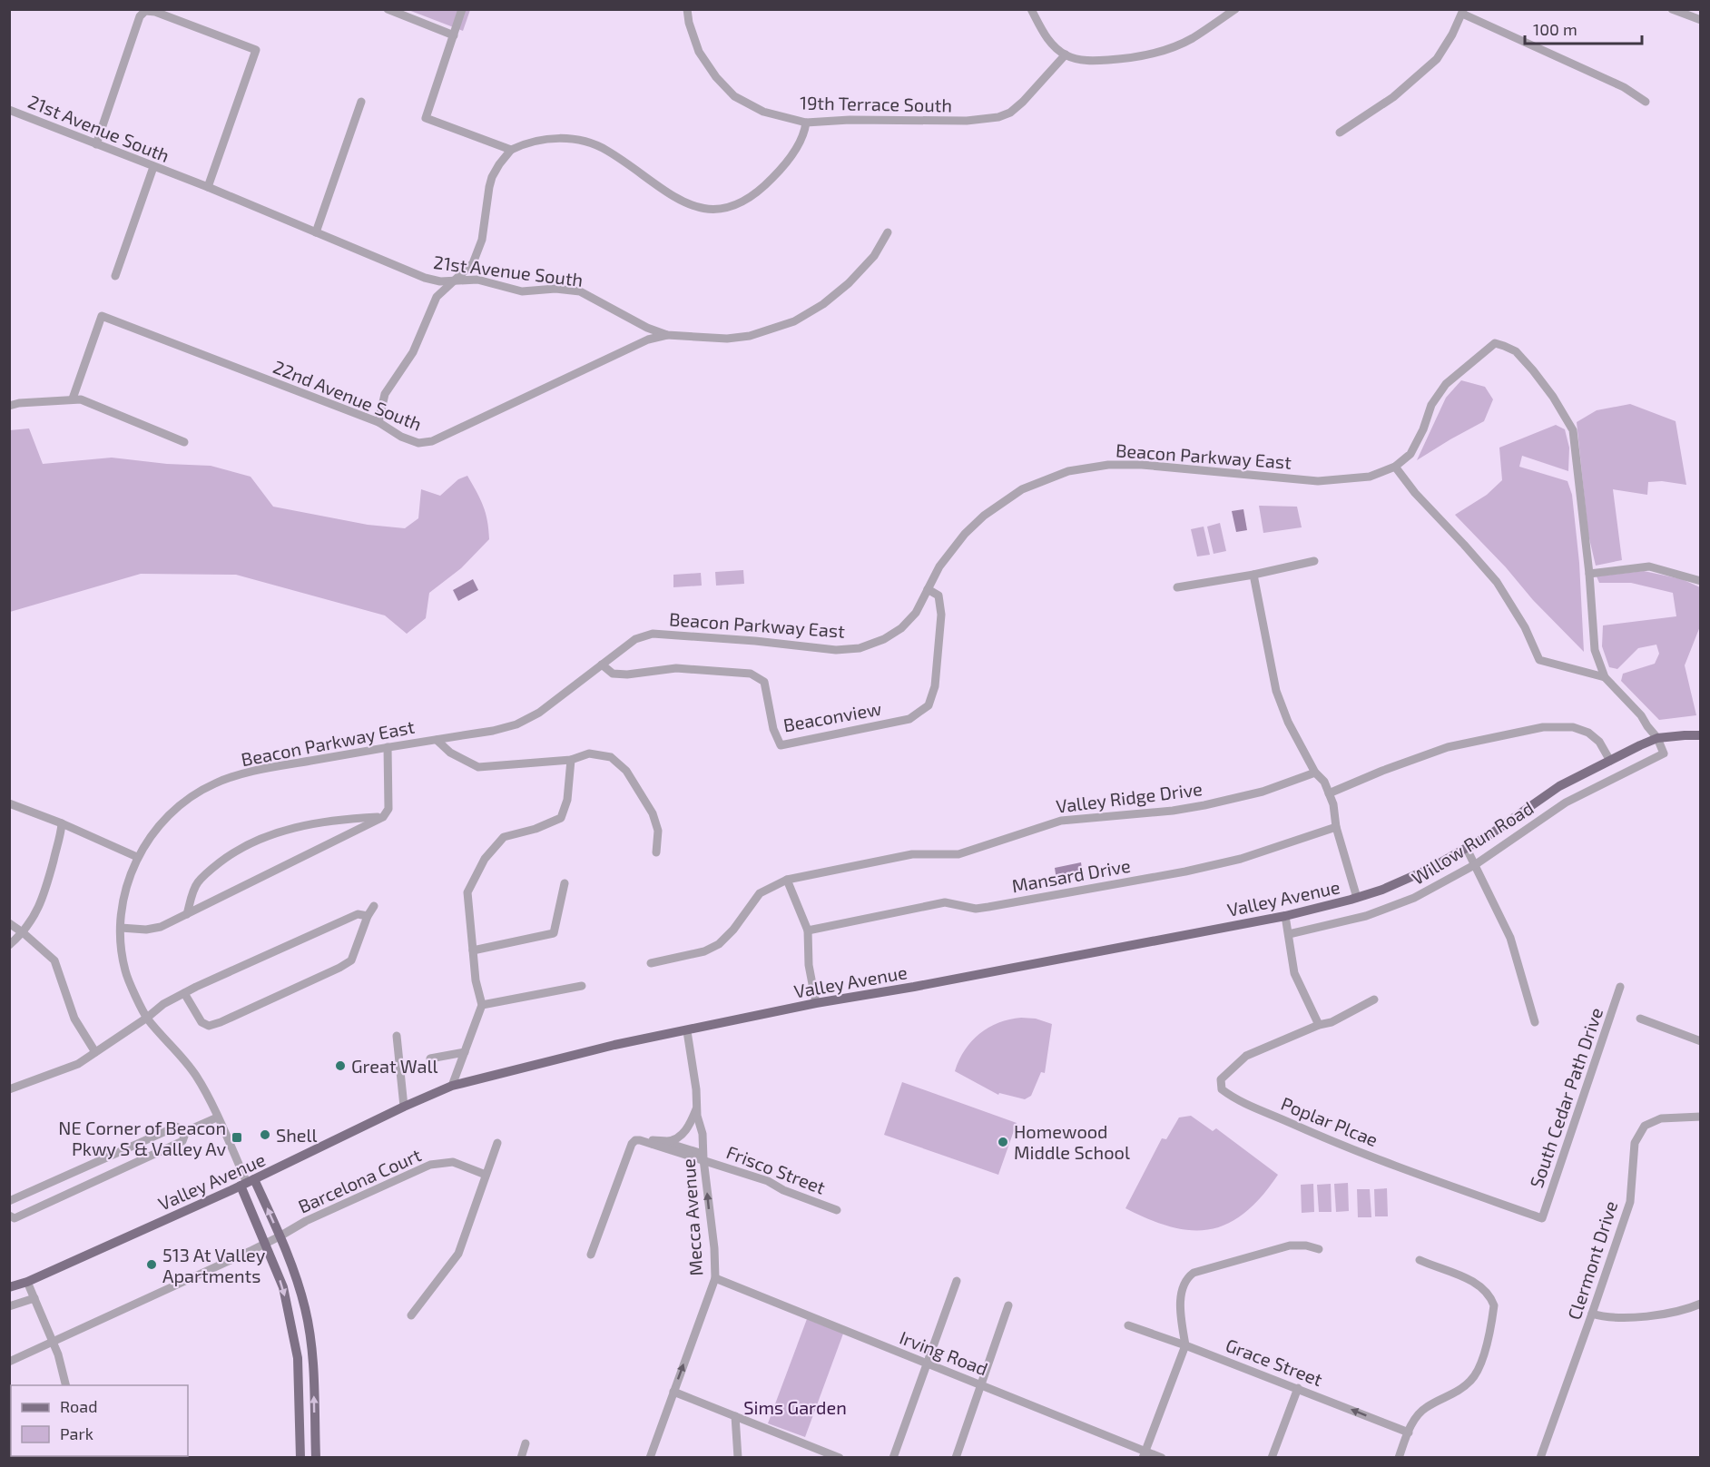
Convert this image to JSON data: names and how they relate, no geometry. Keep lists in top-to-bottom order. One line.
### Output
{"streets":{"main road":["Valley Avenue"],"street":["19th Terrace South","21st Avenue South","22nd Avenue South","Beacon Parkway East","Beaconview","Valley Ridge Drive","Willow Run Road","Mansard Drive","South Cedar Path Drive","Poplar Plcae","Frisco Street","Barcelona Court","Mecca Avenue","Clermont Drive","Irving Road","Grace Street"]},"crossings":[["21st Avenue South","22nd Avenue South"],["Beacon Parkway East","Beaconview"],["Beacon Parkway East","Valley Avenue"],["Willow Run Road","Valley Avenue"],["Valley Avenue","Mecca Avenue"],["South Cedar Path Drive","Poplar Plcae"],["Frisco Street","Mecca Avenue"],["Mecca Avenue","Irving Road"]],"one_way":["Mecca Avenue","Grace Street"],"parks":["Sims Garden"],"places":{"other":["Great Wall","Shell","Homewood Middle School","513 At Valley Apartments"],"transit":["NE Corner of Beacon Pkwy S & Valley Av"]},"legend":["Road","Park"],"scale_bar":"100 m"}
